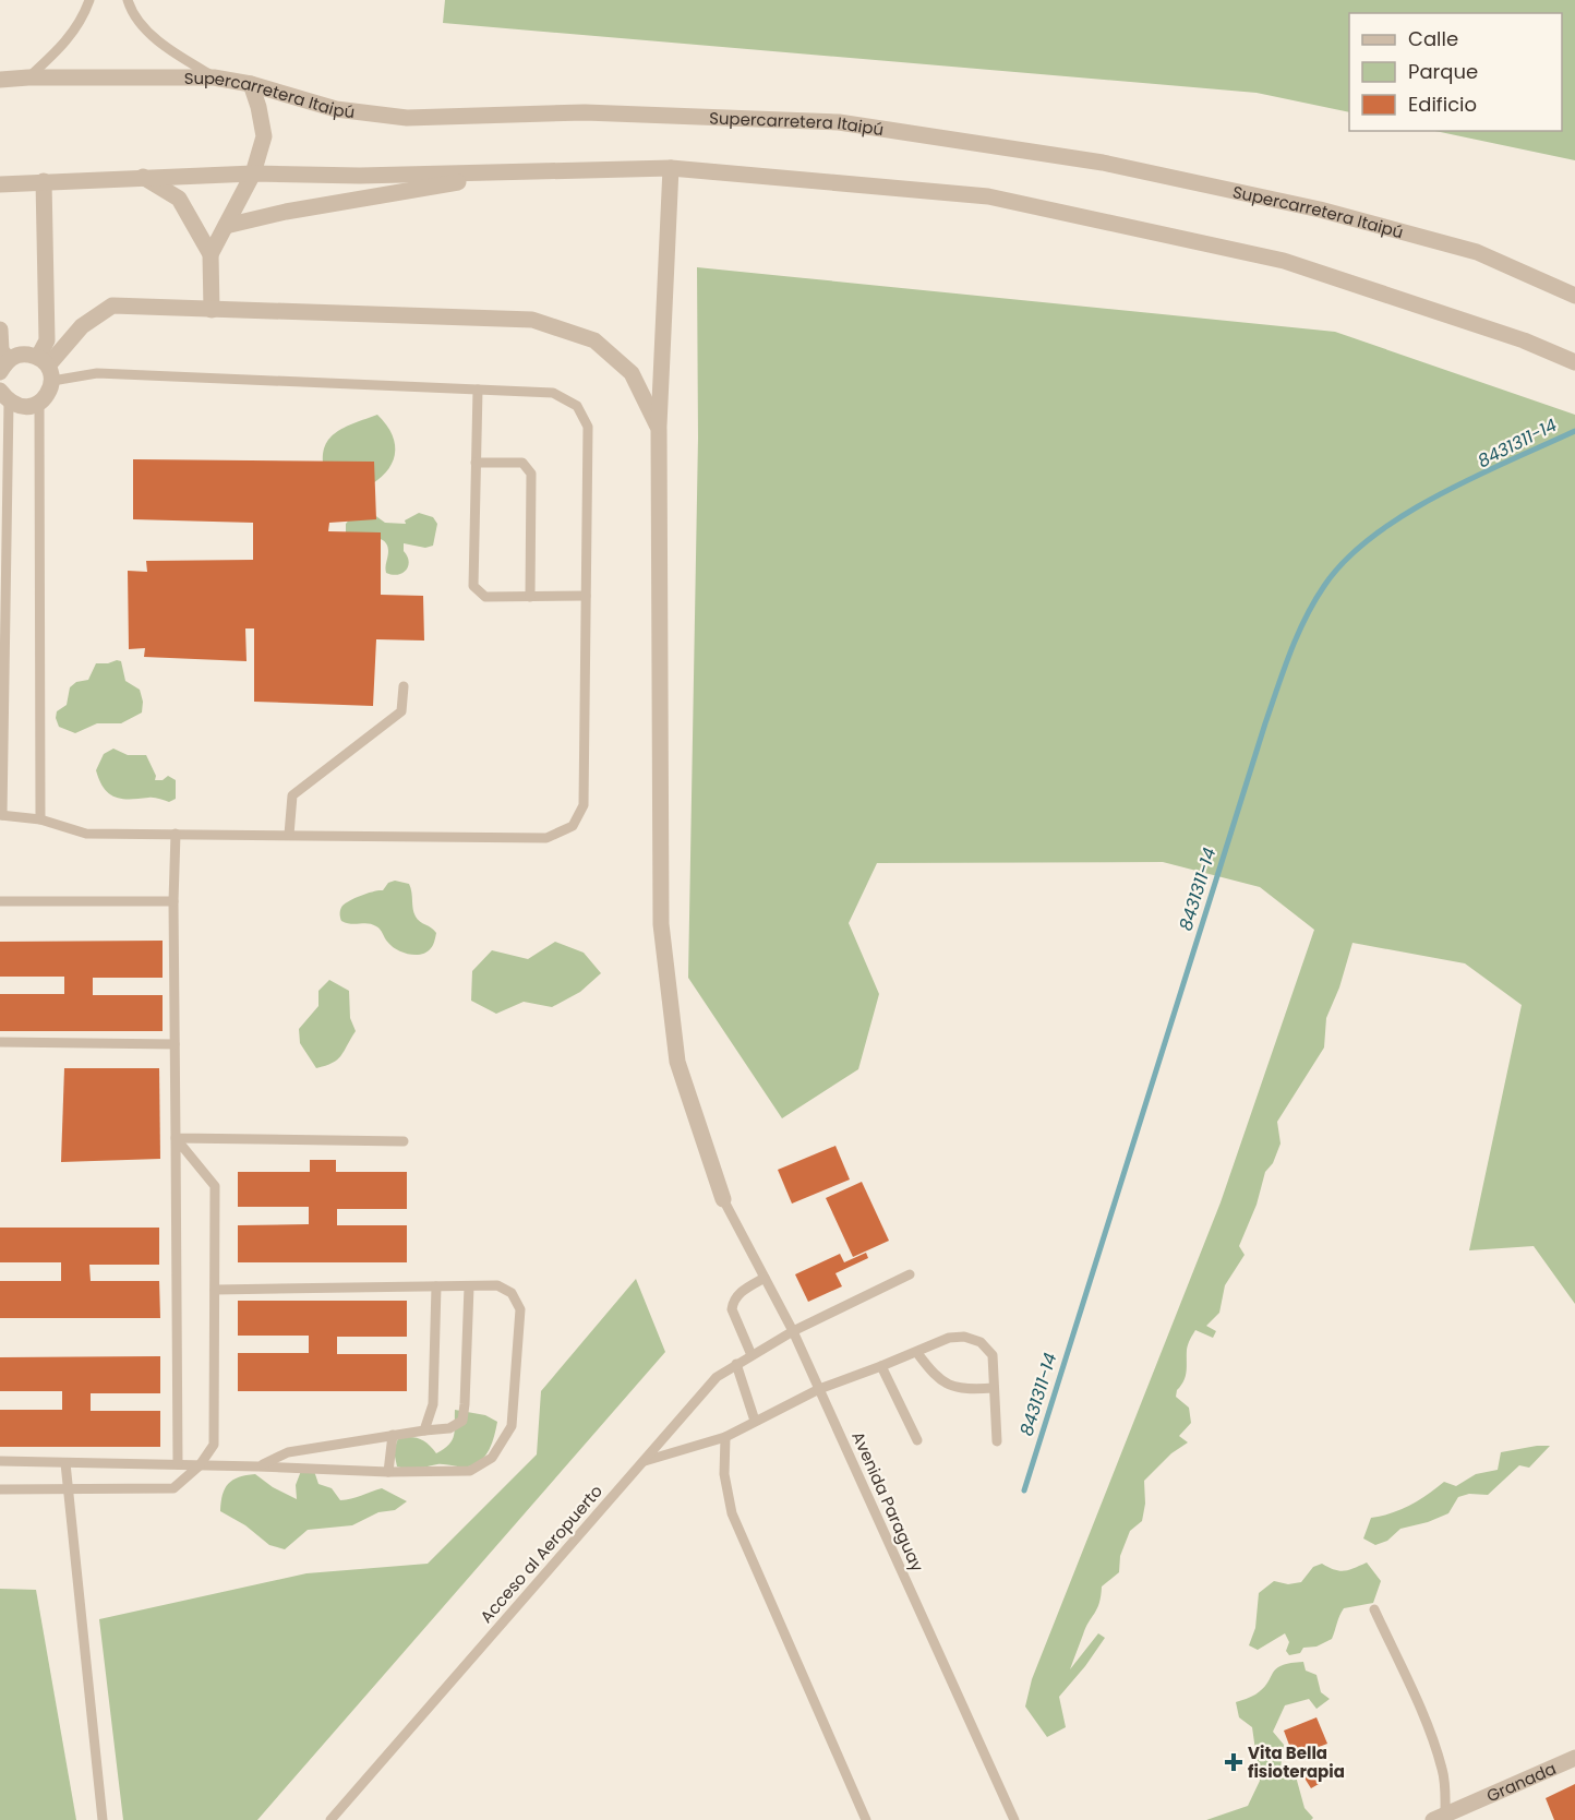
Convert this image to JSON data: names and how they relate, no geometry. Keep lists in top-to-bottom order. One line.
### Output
{"streets":{"street":["Supercarretera Itaipú","Granada"],"lane":["Avenida Paraguay","Acceso al Aeropuerto"]},"crossings":[["Avenida Paraguay","Acceso al Aeropuerto"]],"water":["8431311-14"],"places":{"health":["Vita Bella fisioterapia"]},"legend":["Calle","Parque","Edificio"]}
